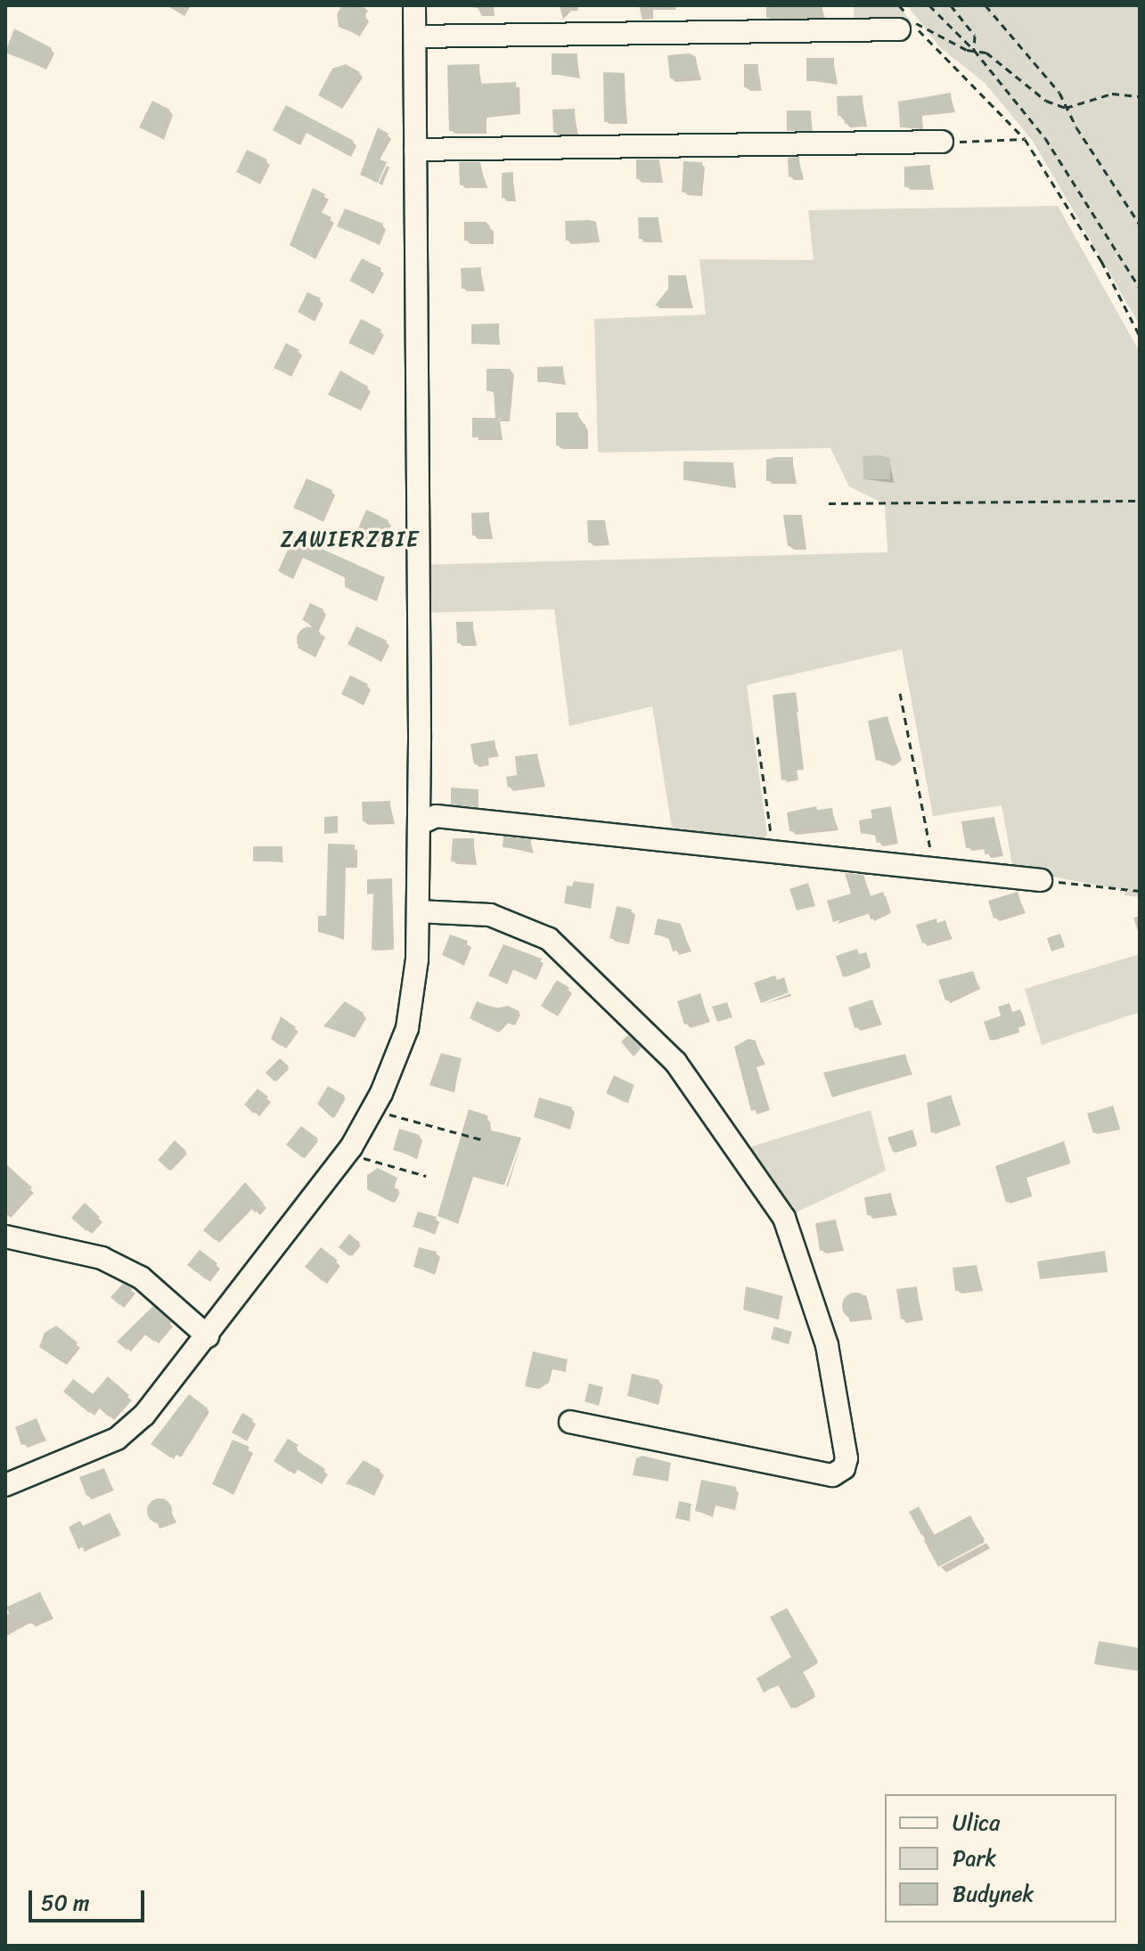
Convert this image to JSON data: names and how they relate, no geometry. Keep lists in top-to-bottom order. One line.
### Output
{"districts":["ZAWIERZBIE"],"legend":["Ulica","Park","Budynek"],"scale_bar":"50 m"}
